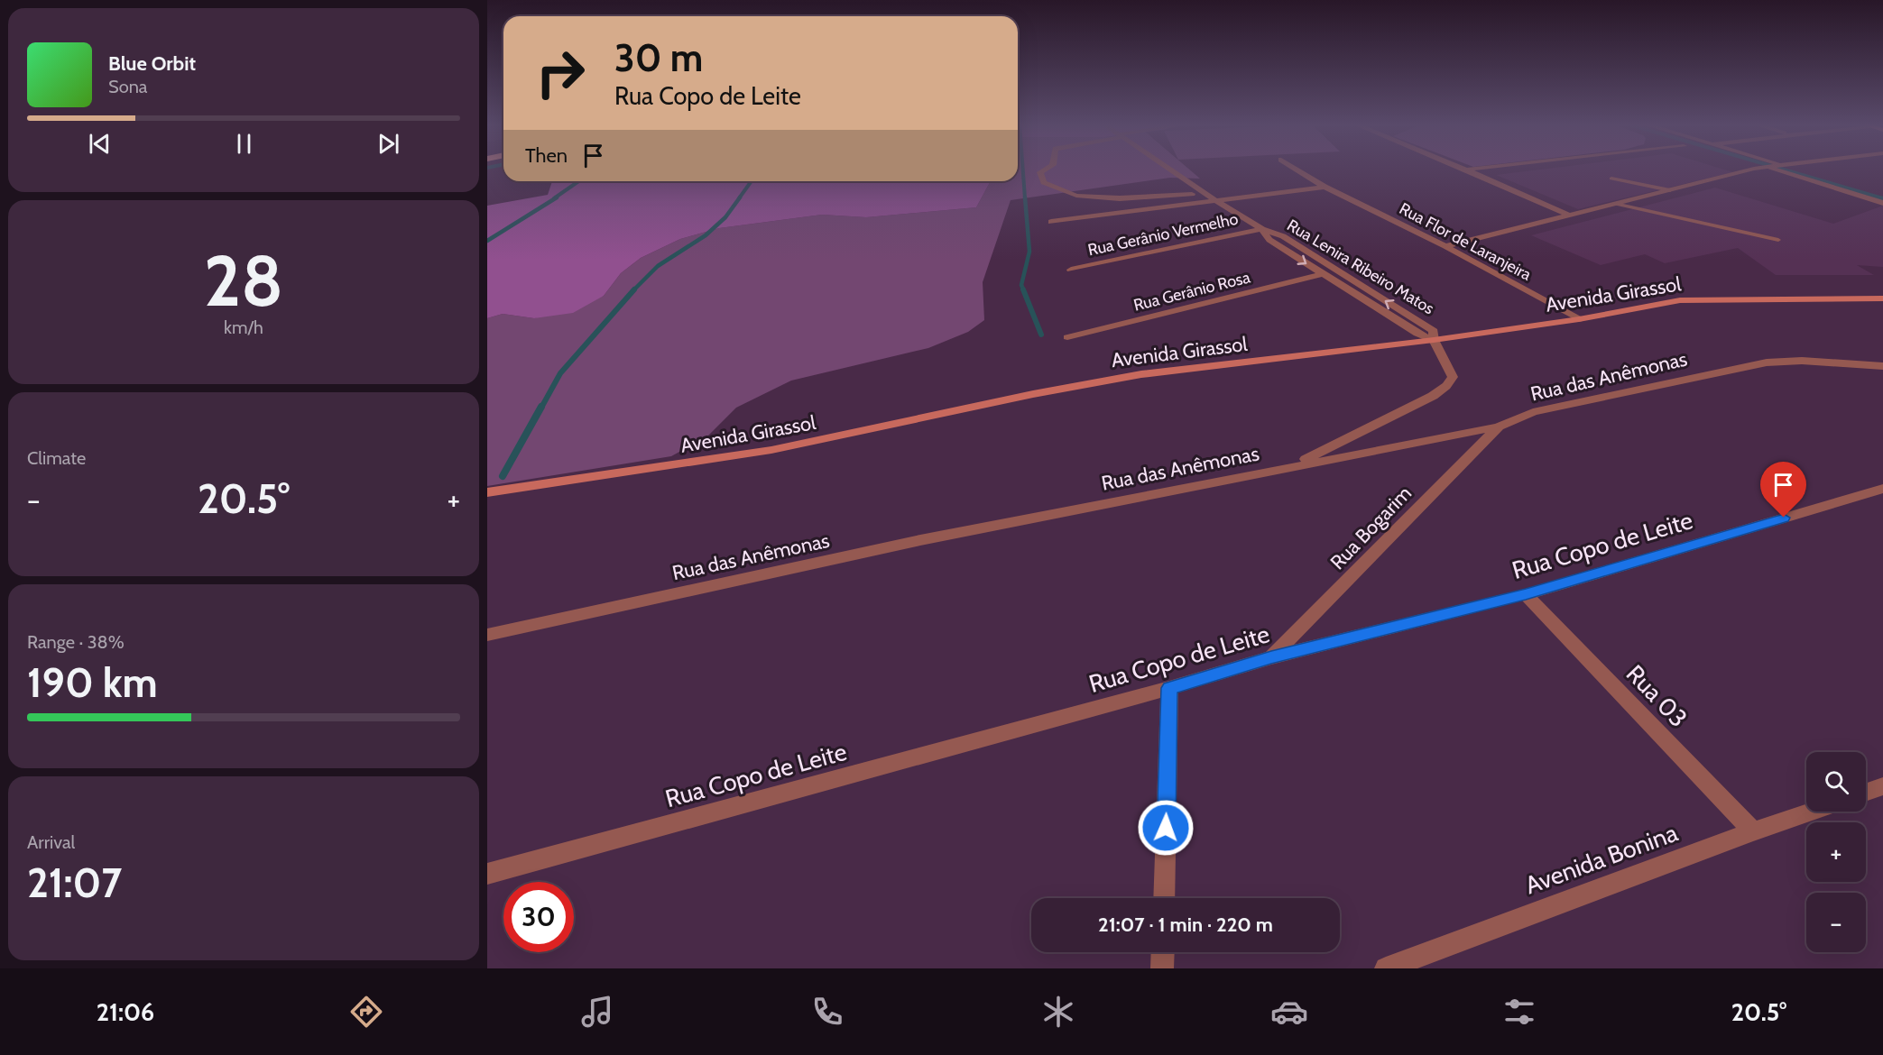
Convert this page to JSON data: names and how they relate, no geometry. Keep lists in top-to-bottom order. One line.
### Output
{"streets":{"street":["Rua Gerânio Vermelho","Rua Flor de Laranjeira","Rua Lenira Ribeiro Matos","Rua Gerânio Rosa","Avenida Girassol","Rua das Anêmonas","Rua Bogarim","Rua Copo de Leite","Rua 03","Avenida Bonina"]},"crossings":[["Rua Gerânio Vermelho","Rua Lenira Ribeiro Matos"],["Rua Flor de Laranjeira","Avenida Girassol"],["Rua Lenira Ribeiro Matos","Rua Gerânio Rosa"],["Rua Lenira Ribeiro Matos","Avenida Girassol"],["Rua Lenira Ribeiro Matos","Rua das Anêmonas"],["Rua das Anêmonas","Rua Bogarim"],["Rua Bogarim","Rua Copo de Leite"],["Rua Copo de Leite","Rua 03"],["Rua 03","Avenida Bonina"]],"page":{"turn":["30 m","Rua Copo de Leite"],"song":["Blue Orbit","Sona"],"then":"Then","tile":[["28","km/h"],"Climate",["Range · 38%","190 km"],["Arrival","21:07"]],"heat":["−","20.5°","+"],"map_buttons":["+","−"],"limit":"30","trip":"21:07 · 1 min · 220 m","tabs":["21:06","20.5°"]}}
